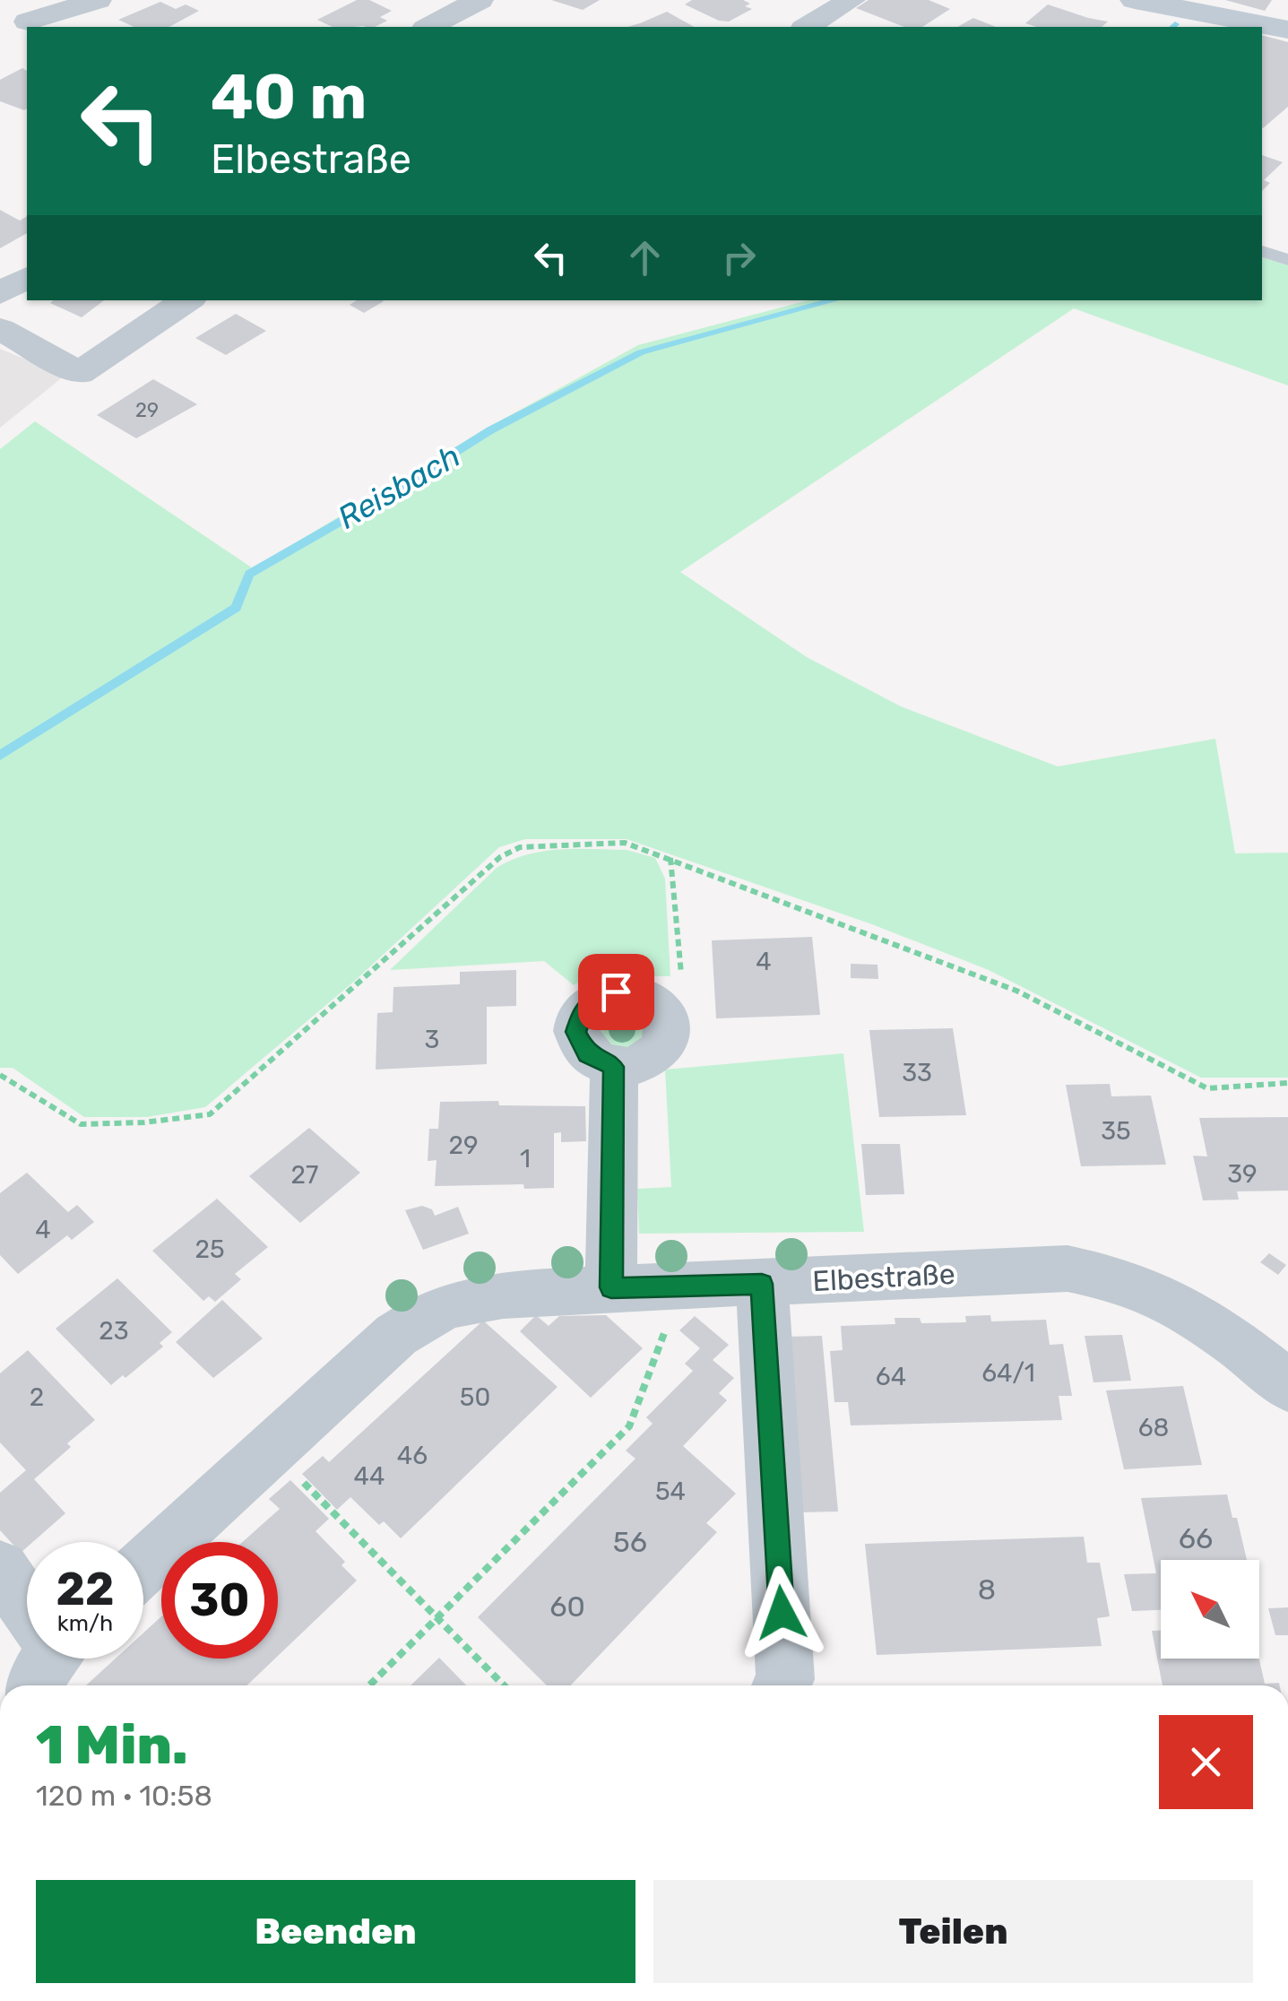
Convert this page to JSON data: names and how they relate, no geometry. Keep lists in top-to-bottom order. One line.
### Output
{"streets":{"street":["Elbestraße"]},"water":["Reisbach"],"house_numbers":["29","4","3","33","35","29","1","39","27","4","25","23","64/1","64","2","50","68","46","44","54","66","56","8","60"],"north":"top left","page":{"turn":["40 m","Elbestraße"],"speed":"22 km/h","limit":"30","heading":["1 Min.","120 m · 10:58"],"buttons":["Beenden","Teilen"]}}
